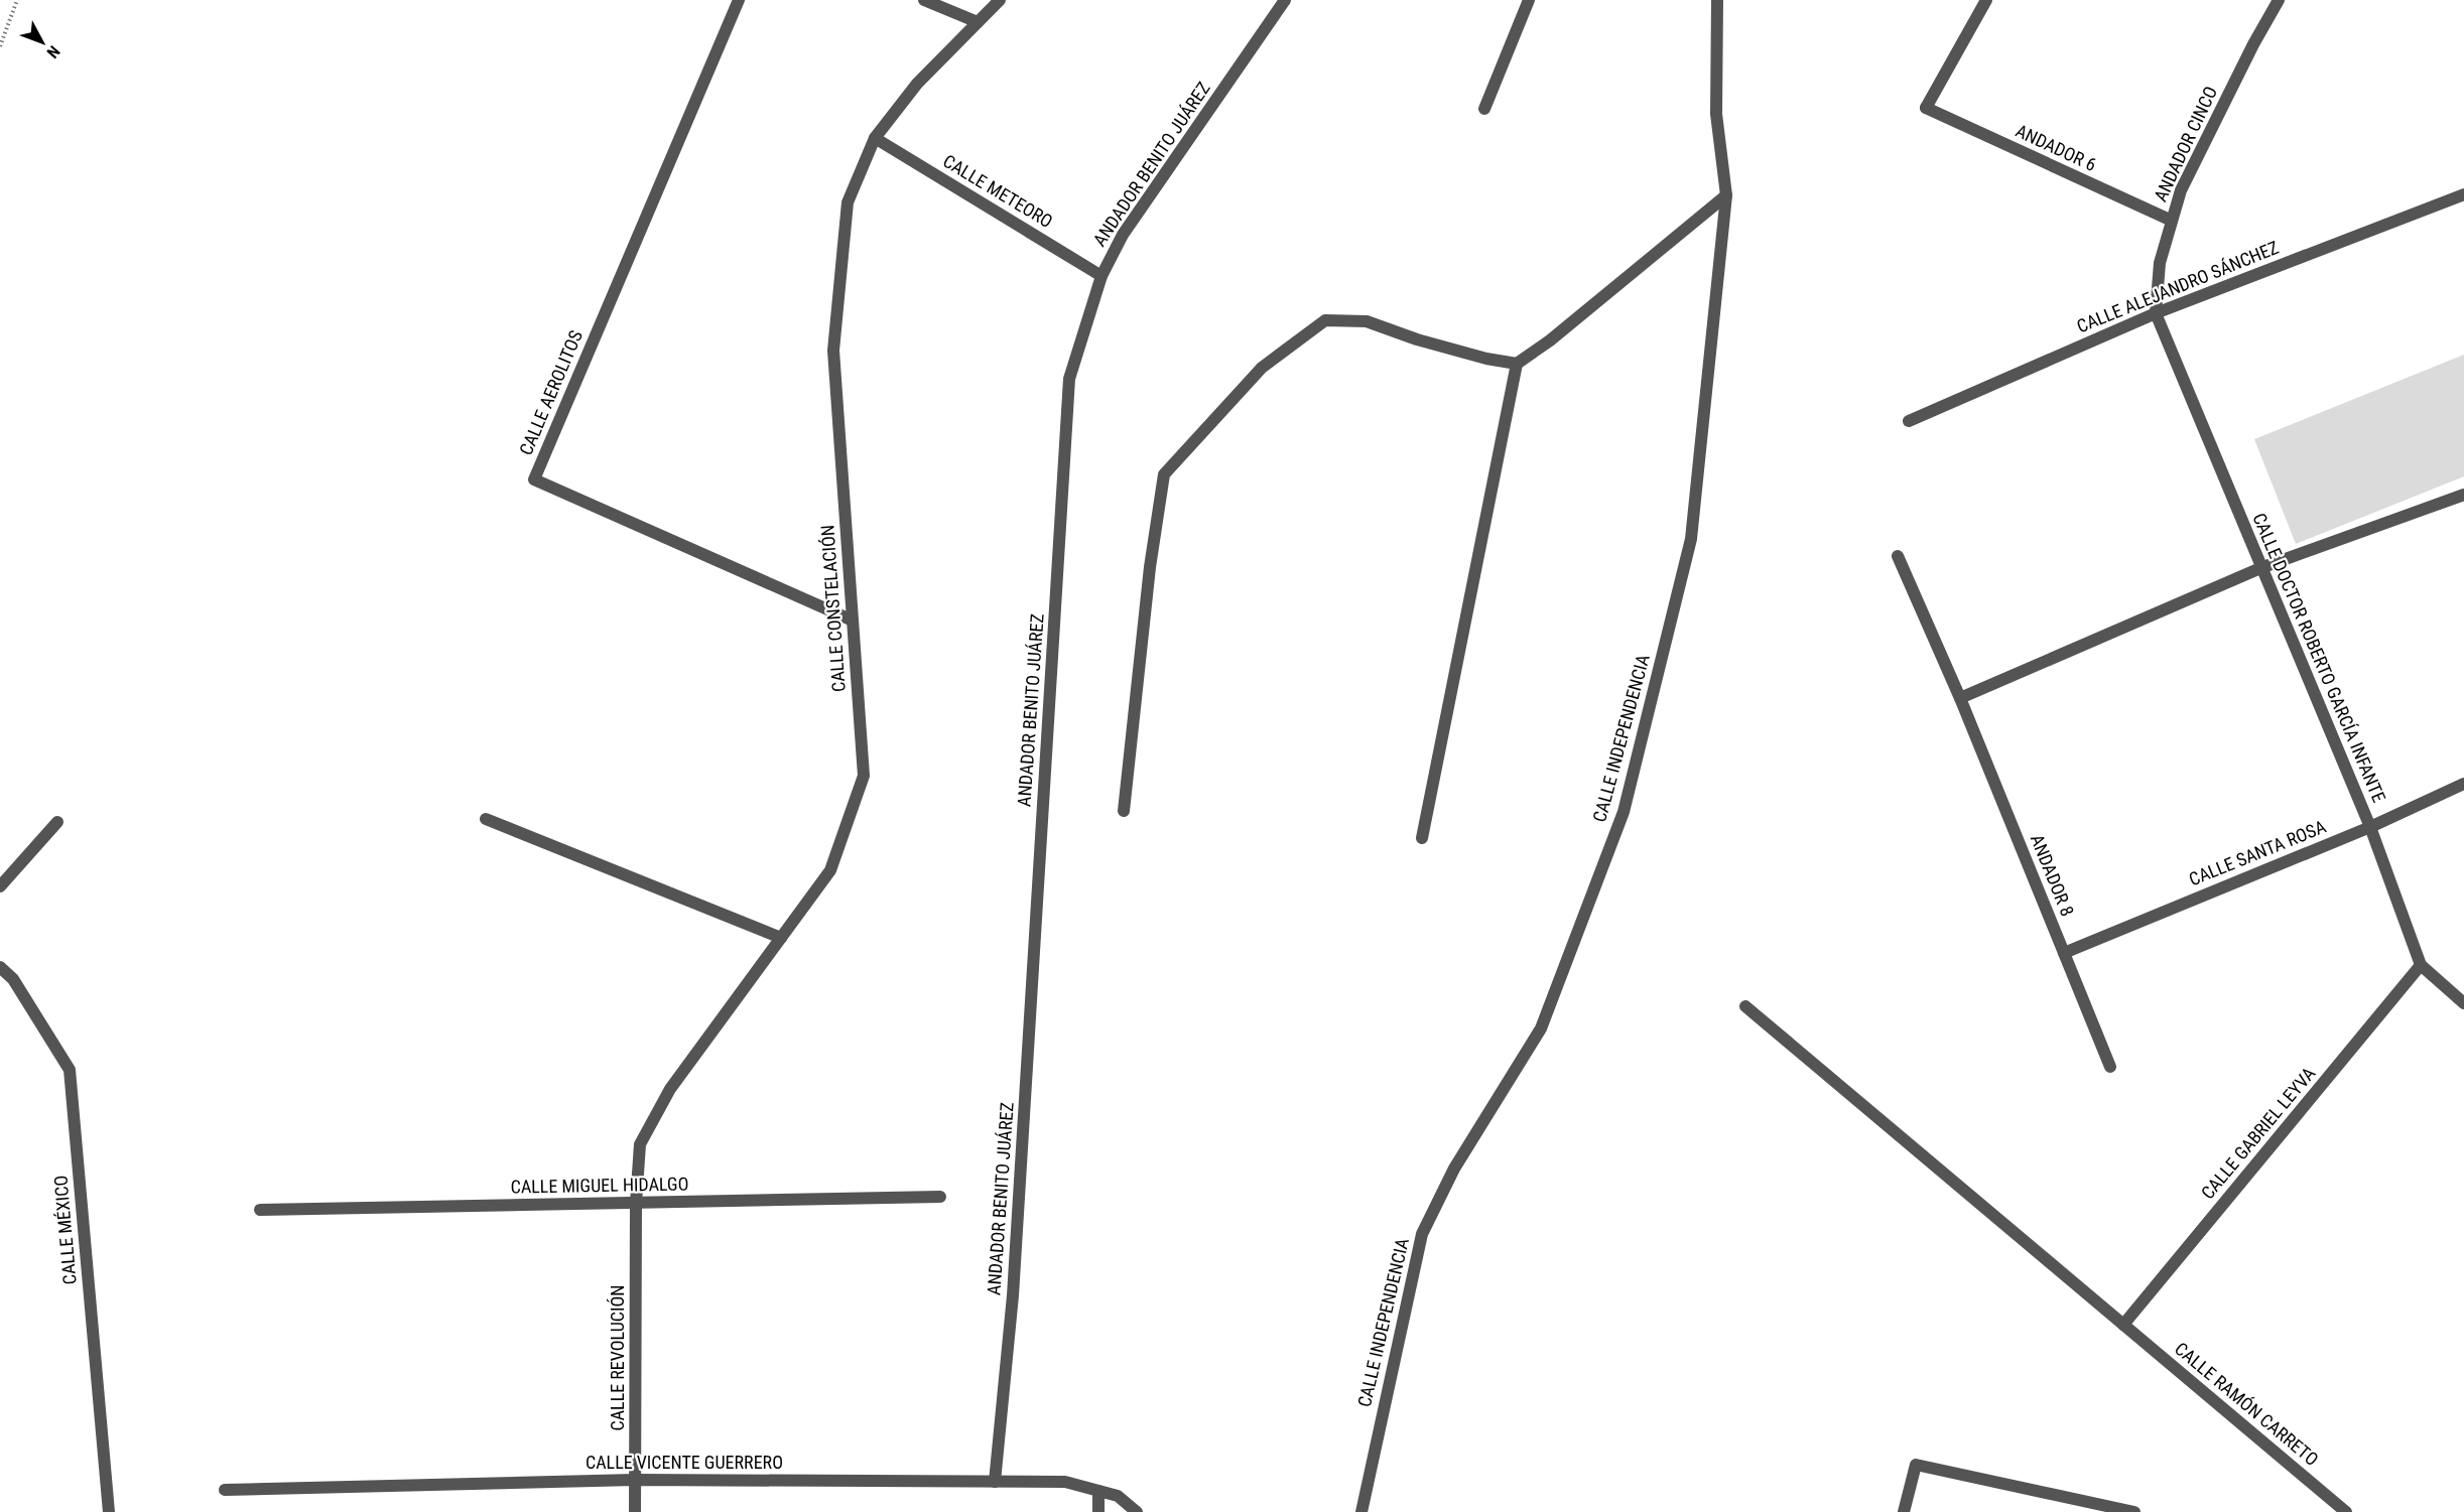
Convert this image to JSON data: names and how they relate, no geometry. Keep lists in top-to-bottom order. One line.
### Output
{"streets":{"street":["ANDADOR CINCO","ANDADOR 6","ANDADOR BENITO JUÁREZ","CALLE METEORO","CALLE ALEJANDRO SÁNCHEZ","CALLE AEROLITOS","CALLE CONSTELACIÓN","CALLE DOCTOR ROBERTO GARCÍA INFANTE","CALLE INDEPENDENCIA","CALLE SANTA ROSA","ANDADOR 8","CALLE GABRIEL LEYVA","CALLE MIGUEL HIDALGO","CALLE MÉXICO","CALLE REVOLUCIÓN","CALLE RAMÓN CARRETO","CALLE VICENTE GUERRERO"]},"crossings":[["ANDADOR CINCO","ANDADOR 6"],["ANDADOR CINCO","CALLE ALEJANDRO SÁNCHEZ"],["ANDADOR CINCO","CALLE DOCTOR ROBERTO GARCÍA INFANTE"],["ANDADOR BENITO JUÁREZ","CALLE METEORO"],["ANDADOR BENITO JUÁREZ","CALLE VICENTE GUERRERO"],["CALLE METEORO","CALLE CONSTELACIÓN"],["CALLE ALEJANDRO SÁNCHEZ","CALLE DOCTOR ROBERTO GARCÍA INFANTE"],["CALLE AEROLITOS","CALLE CONSTELACIÓN"],["CALLE CONSTELACIÓN","CALLE MIGUEL HIDALGO"],["CALLE CONSTELACIÓN","CALLE REVOLUCIÓN"],["CALLE DOCTOR ROBERTO GARCÍA INFANTE","CALLE SANTA ROSA"],["CALLE DOCTOR ROBERTO GARCÍA INFANTE","CALLE GABRIEL LEYVA"],["CALLE SANTA ROSA","ANDADOR 8"],["CALLE GABRIEL LEYVA","CALLE RAMÓN CARRETO"],["CALLE MIGUEL HIDALGO","CALLE REVOLUCIÓN"],["CALLE REVOLUCIÓN","CALLE VICENTE GUERRERO"]],"north":"bottom right"}
